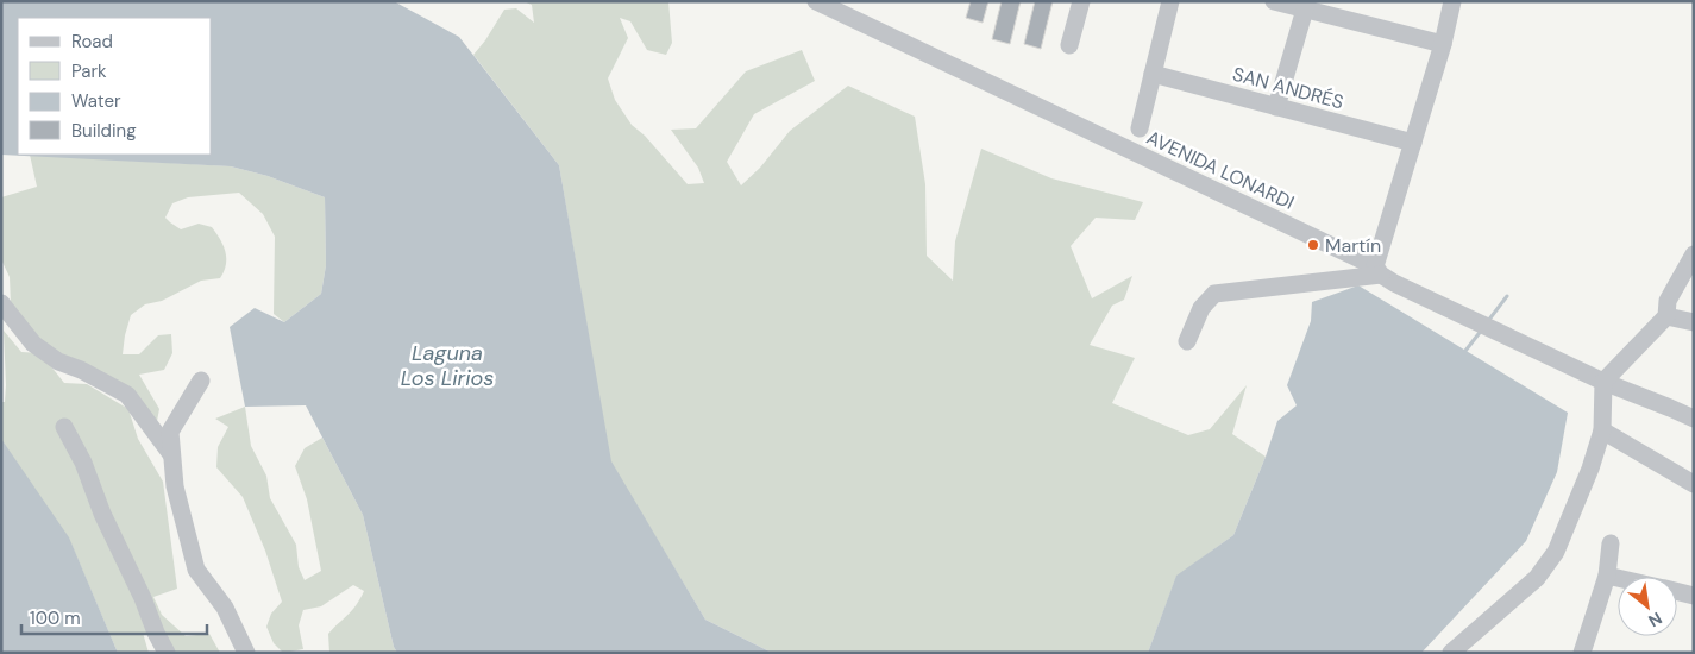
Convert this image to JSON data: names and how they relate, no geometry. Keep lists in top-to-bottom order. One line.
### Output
{"streets":{"street":["SAN ANDRÉS","AVENIDA LONARDI"]},"water":["Laguna Los Lirios"],"places":["Martín"],"legend":["Road","Park","Water","Building"],"scale_bar":"100 m","north":"bottom right"}
